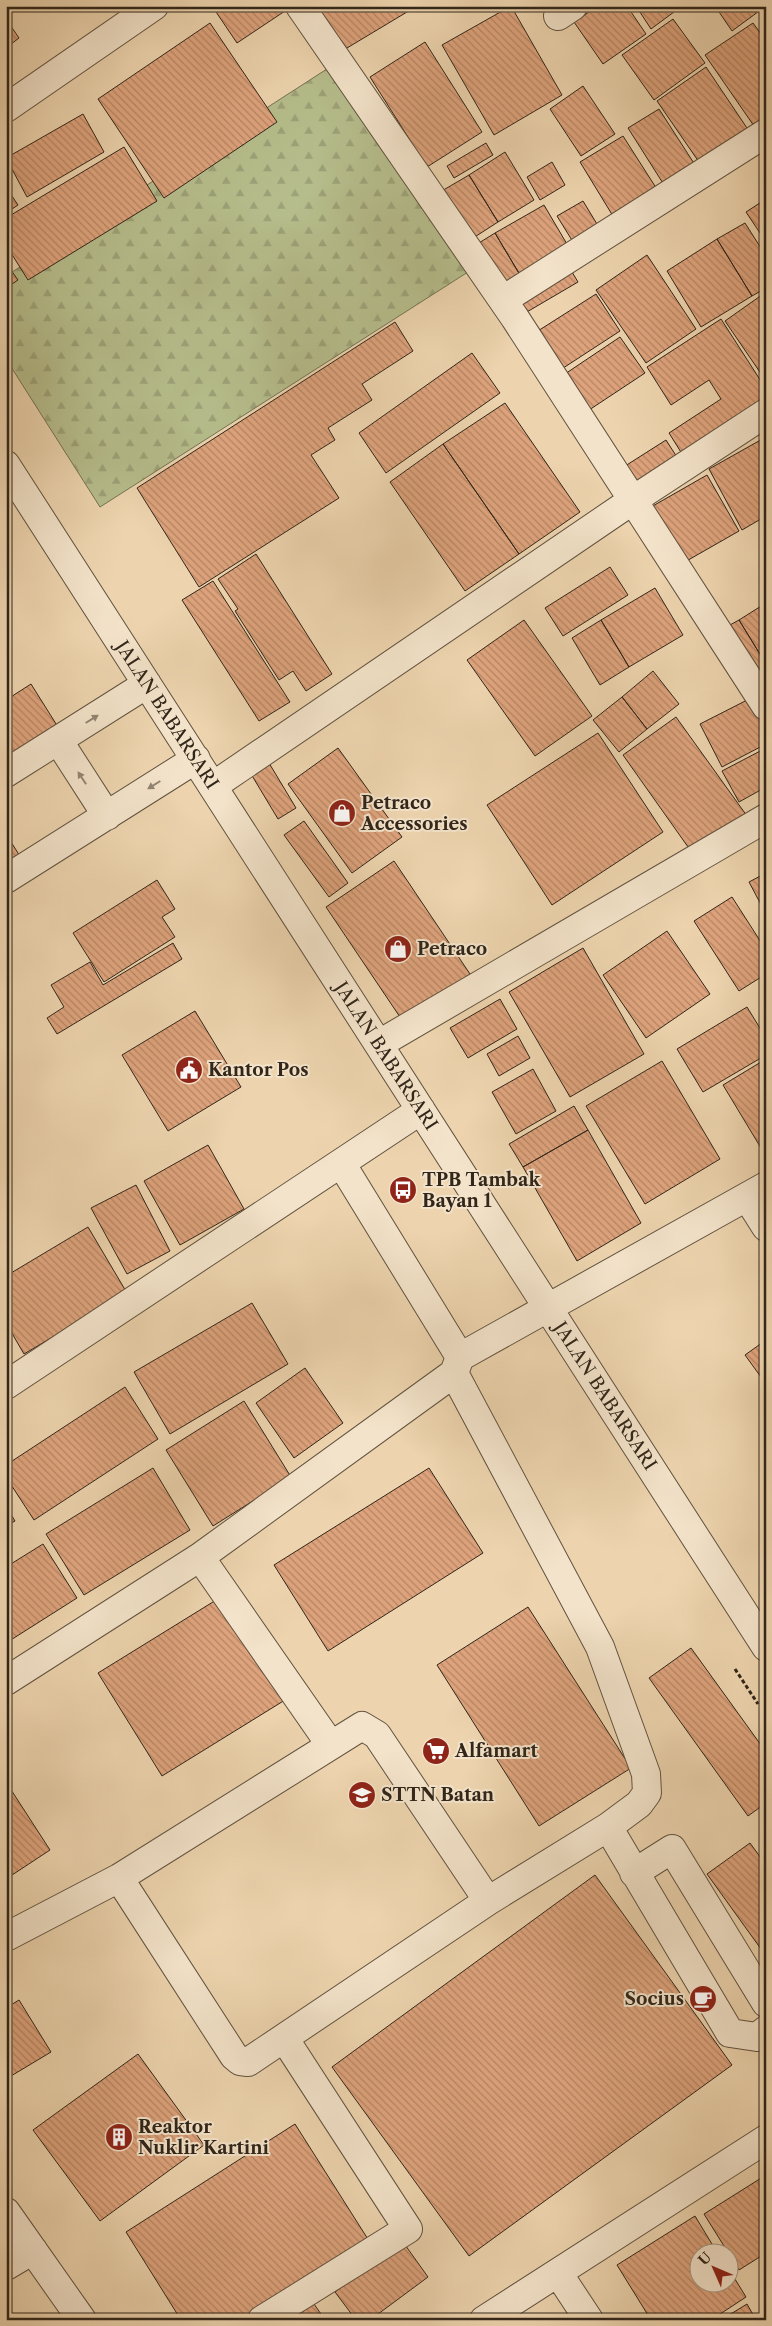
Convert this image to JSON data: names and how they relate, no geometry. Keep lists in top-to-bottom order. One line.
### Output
{"streets":{"street":["JALAN BABARSARI"]},"places":{"shop":["Petraco Accessories","Petraco"],"public building":["Kantor Pos"],"bus stop":["TPB Tambak Bayan 1"],"supermarket":["Alfamart"],"school or university":["STTN Batan"],"cafe":["Socius"],"building":["Reaktor Nuklir Kartini"]},"north":"top left"}
